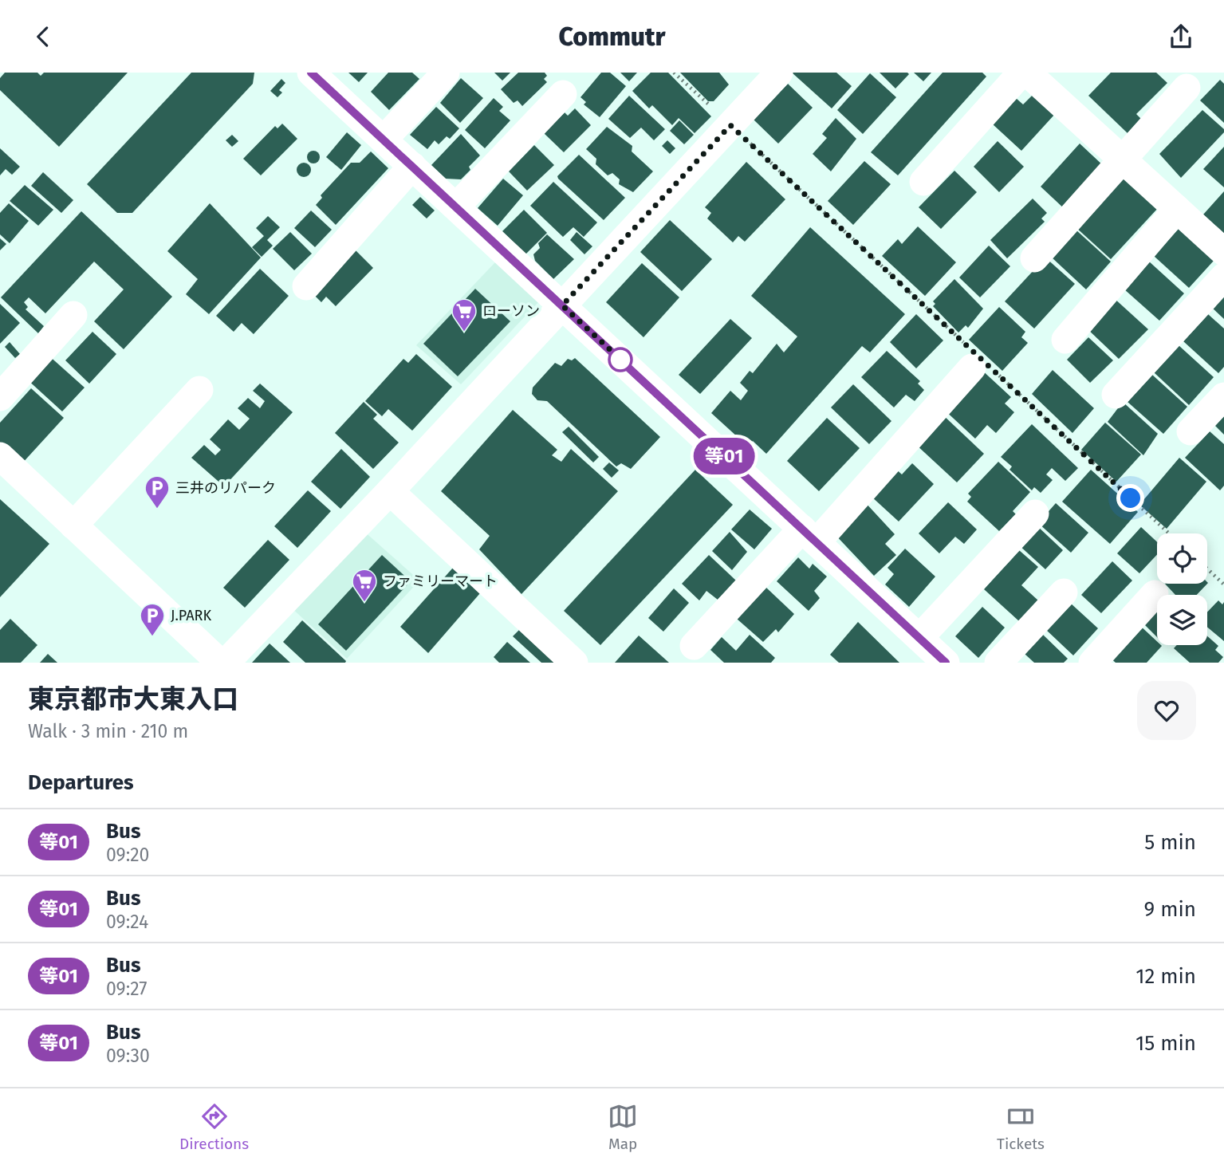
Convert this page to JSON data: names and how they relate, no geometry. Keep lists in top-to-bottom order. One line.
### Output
{"places":{"supermarket":["ローソン","ファミリーマート"],"parking":["三井のリパーク","J.PARK"]},"lines":["bus line 等01"],"page":{"header":"Commutr","on_map":"等01","heading":[["東京都市大東入口","Walk · 3 min · 210 m"],"Departures"],"list":[{"mark":"等01","name":"Bus","note":"09:20","value":"5 min"},{"mark":"等01","name":"Bus","note":"09:24","value":"9 min"},{"mark":"等01","name":"Bus","note":"09:27","value":"12 min"},{"mark":"等01","name":"Bus","note":"09:30","value":"15 min"}],"tabs":["Directions","Map","Tickets"]}}
